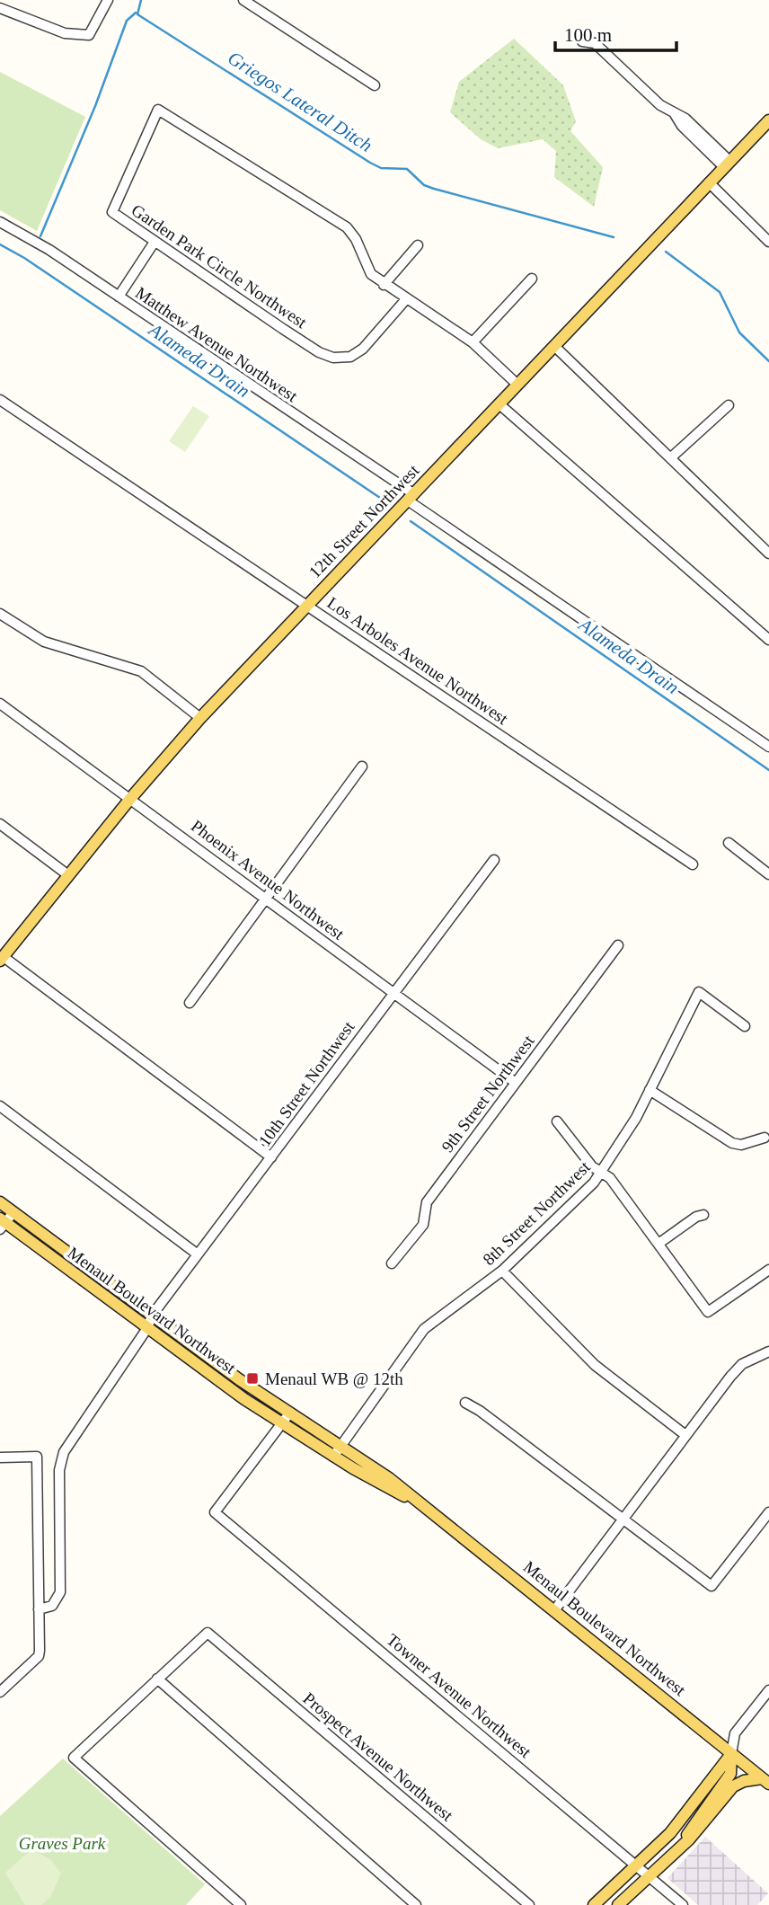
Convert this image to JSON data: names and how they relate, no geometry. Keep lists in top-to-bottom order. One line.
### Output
{"streets":{"main road":["12th Street Northwest","Menaul Boulevard Northwest"],"street":["Garden Park Circle Northwest","Matthew Avenue Northwest","Los Arboles Avenue Northwest","Phoenix Avenue Northwest","10th Street Northwest","9th Street Northwest","8th Street Northwest","Towner Avenue Northwest","Prospect Avenue Northwest"]},"crossings":[["Matthew Avenue Northwest","12th Street Northwest"],["12th Street Northwest","Los Arboles Avenue Northwest"],["12th Street Northwest","Phoenix Avenue Northwest"],["Phoenix Avenue Northwest","10th Street Northwest"],["Phoenix Avenue Northwest","9th Street Northwest"],["10th Street Northwest","Menaul Boulevard Northwest"],["8th Street Northwest","Menaul Boulevard Northwest"],["Menaul Boulevard Northwest","Towner Avenue Northwest"]],"water":["Griegos Lateral Ditch","Alameda Drain"],"parks":["Graves Park"],"places":{"transit":["Menaul WB @ 12th"]},"scale_bar":"100 m"}
